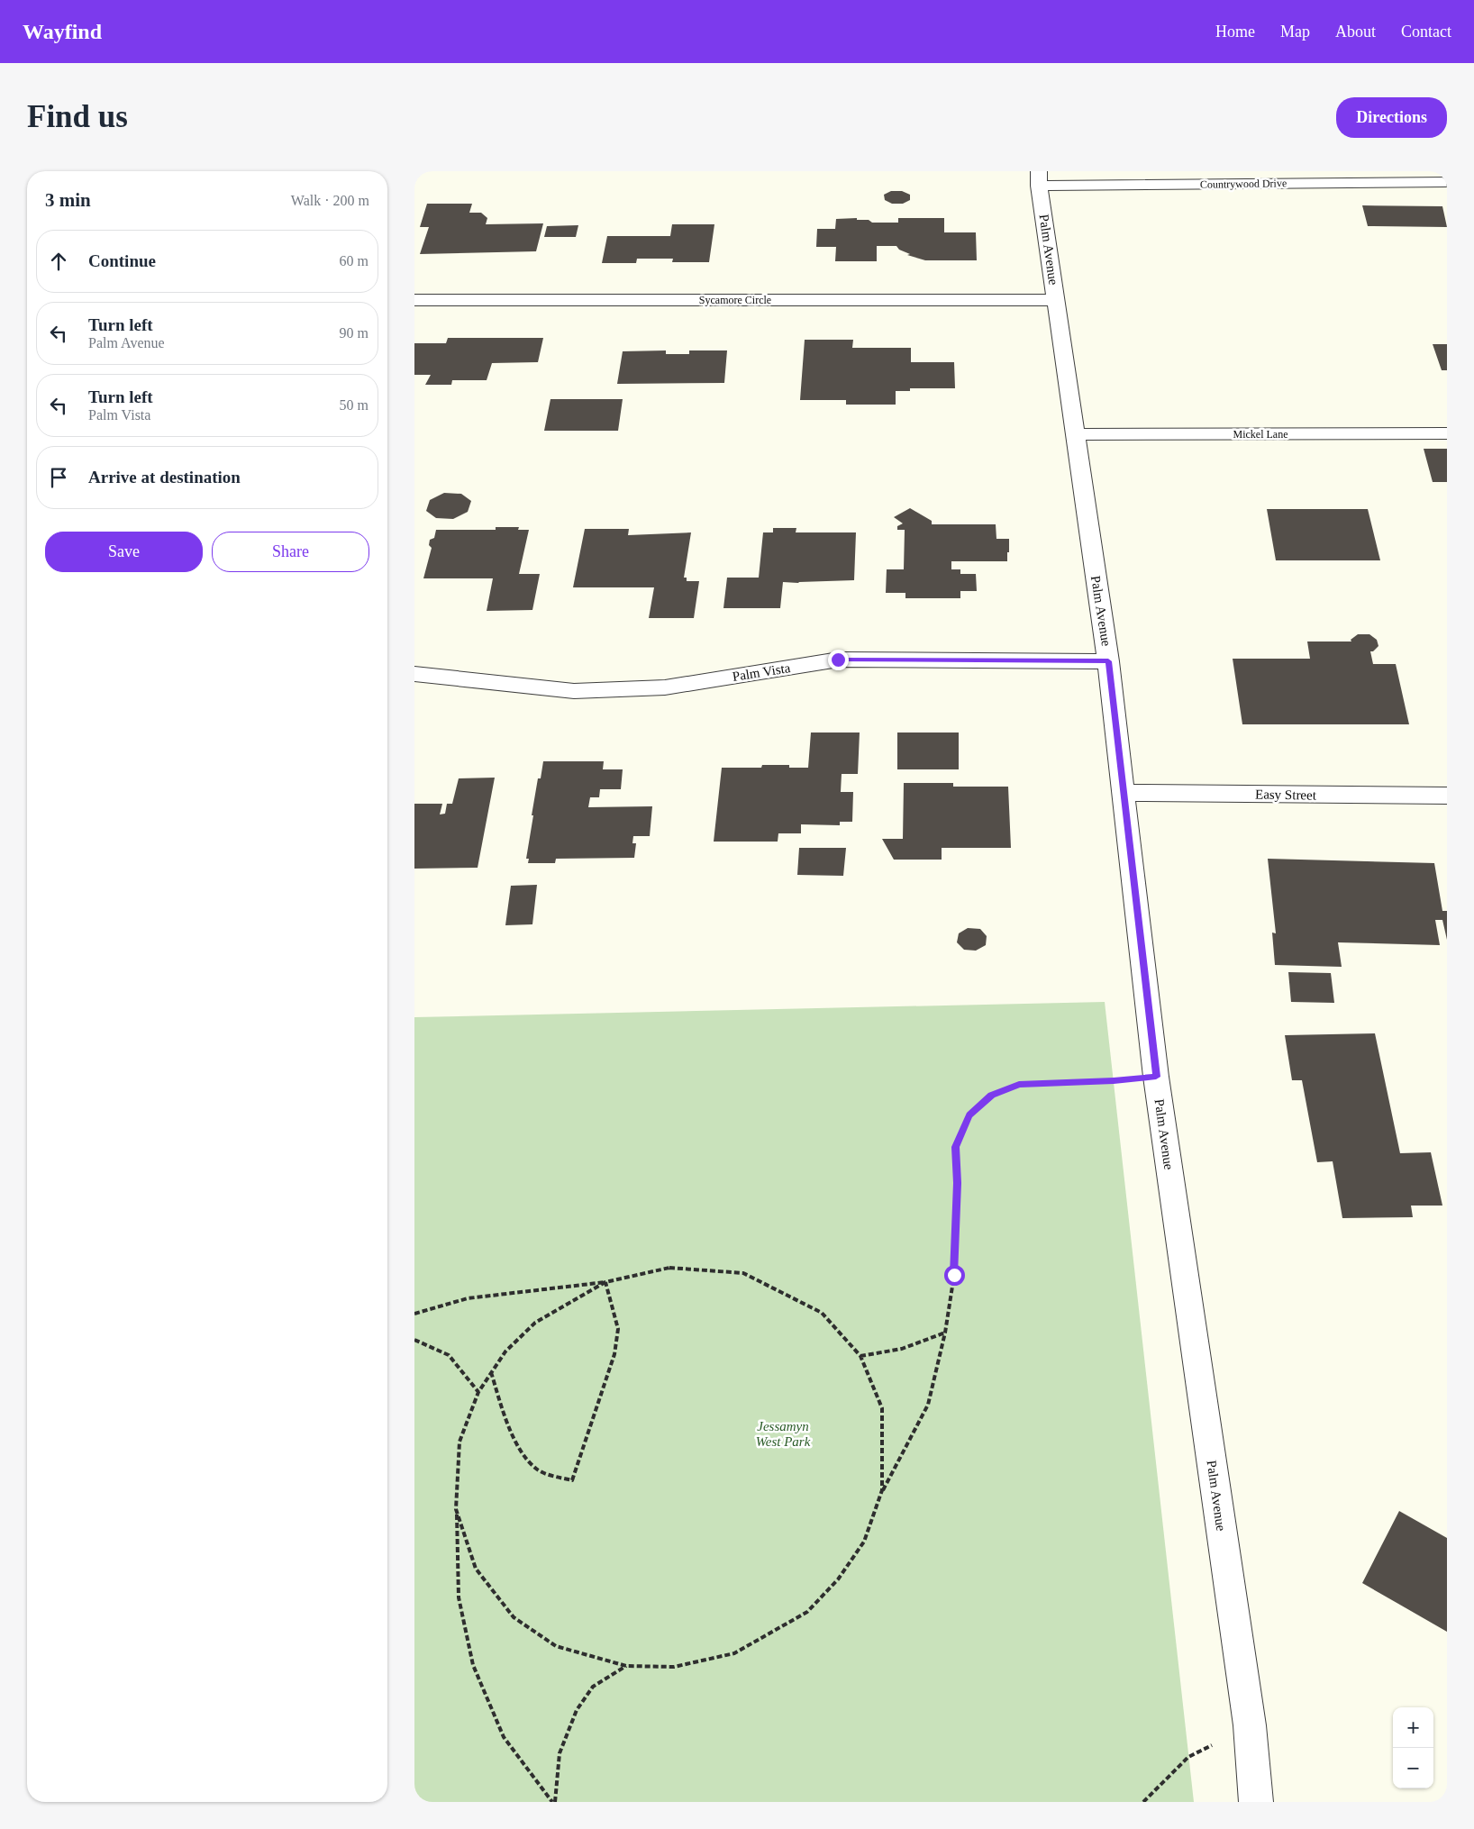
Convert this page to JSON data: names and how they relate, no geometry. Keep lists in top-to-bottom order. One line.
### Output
{"streets":{"street":["Countrywood Drive","Palm Avenue","Sycamore Circle","Mickel Lane","Palm Vista","Easy Street"]},"crossings":[["Countrywood Drive","Palm Avenue"],["Palm Avenue","Sycamore Circle"],["Palm Avenue","Mickel Lane"],["Palm Avenue","Palm Vista"],["Palm Avenue","Easy Street"]],"parks":["Jessamyn West Park"],"page":{"header":"Wayfind","nav":["Home","Map","About","Contact"],"buttons":["Directions",["Save","Share"]],"title":"Find us","heading":["3 min","Walk · 200 m"],"list":[["Continue","60 m"],["Turn left","Palm Avenue","90 m"],["Turn left","Palm Vista","50 m"],"Arrive at destination"],"map_buttons":["+","−"]}}
